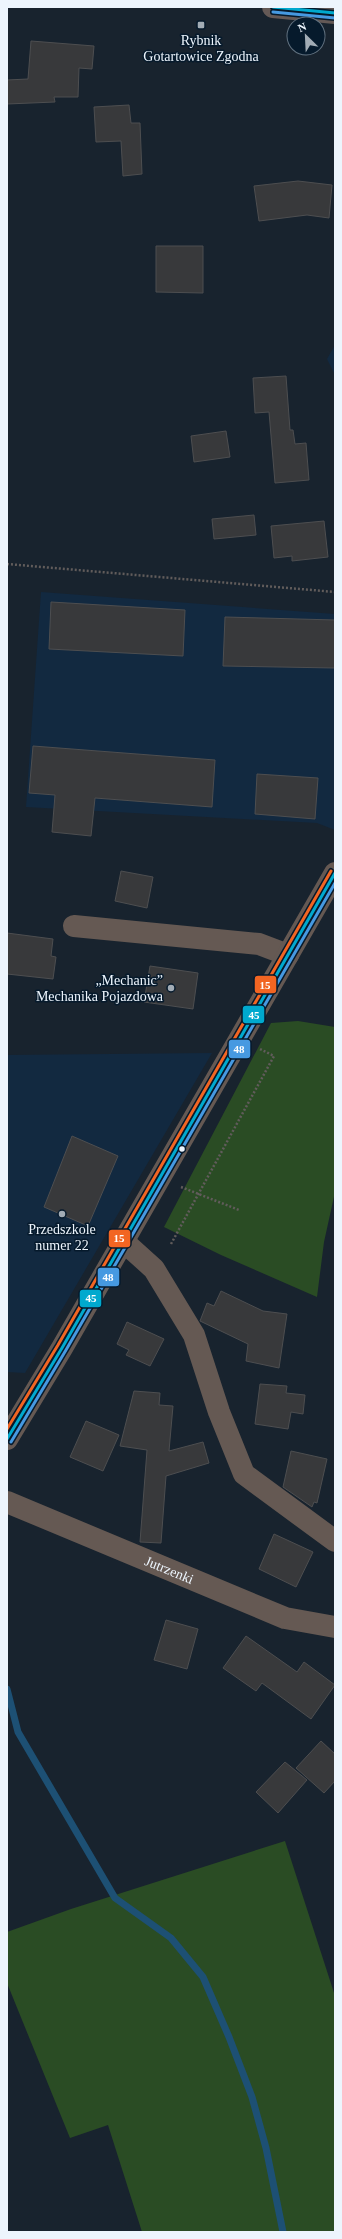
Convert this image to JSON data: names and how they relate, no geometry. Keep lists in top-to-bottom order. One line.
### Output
{"streets":{"street":["Jutrzenki"]},"places":{"transit":["Rybnik Gotartowice Zgodna"],"other":["„Mechanic” Mechanika Pojazdowa","Przedszkole numer 22"]},"lines":["transit line 45","transit line 48","transit line 15"],"north":"top left"}
